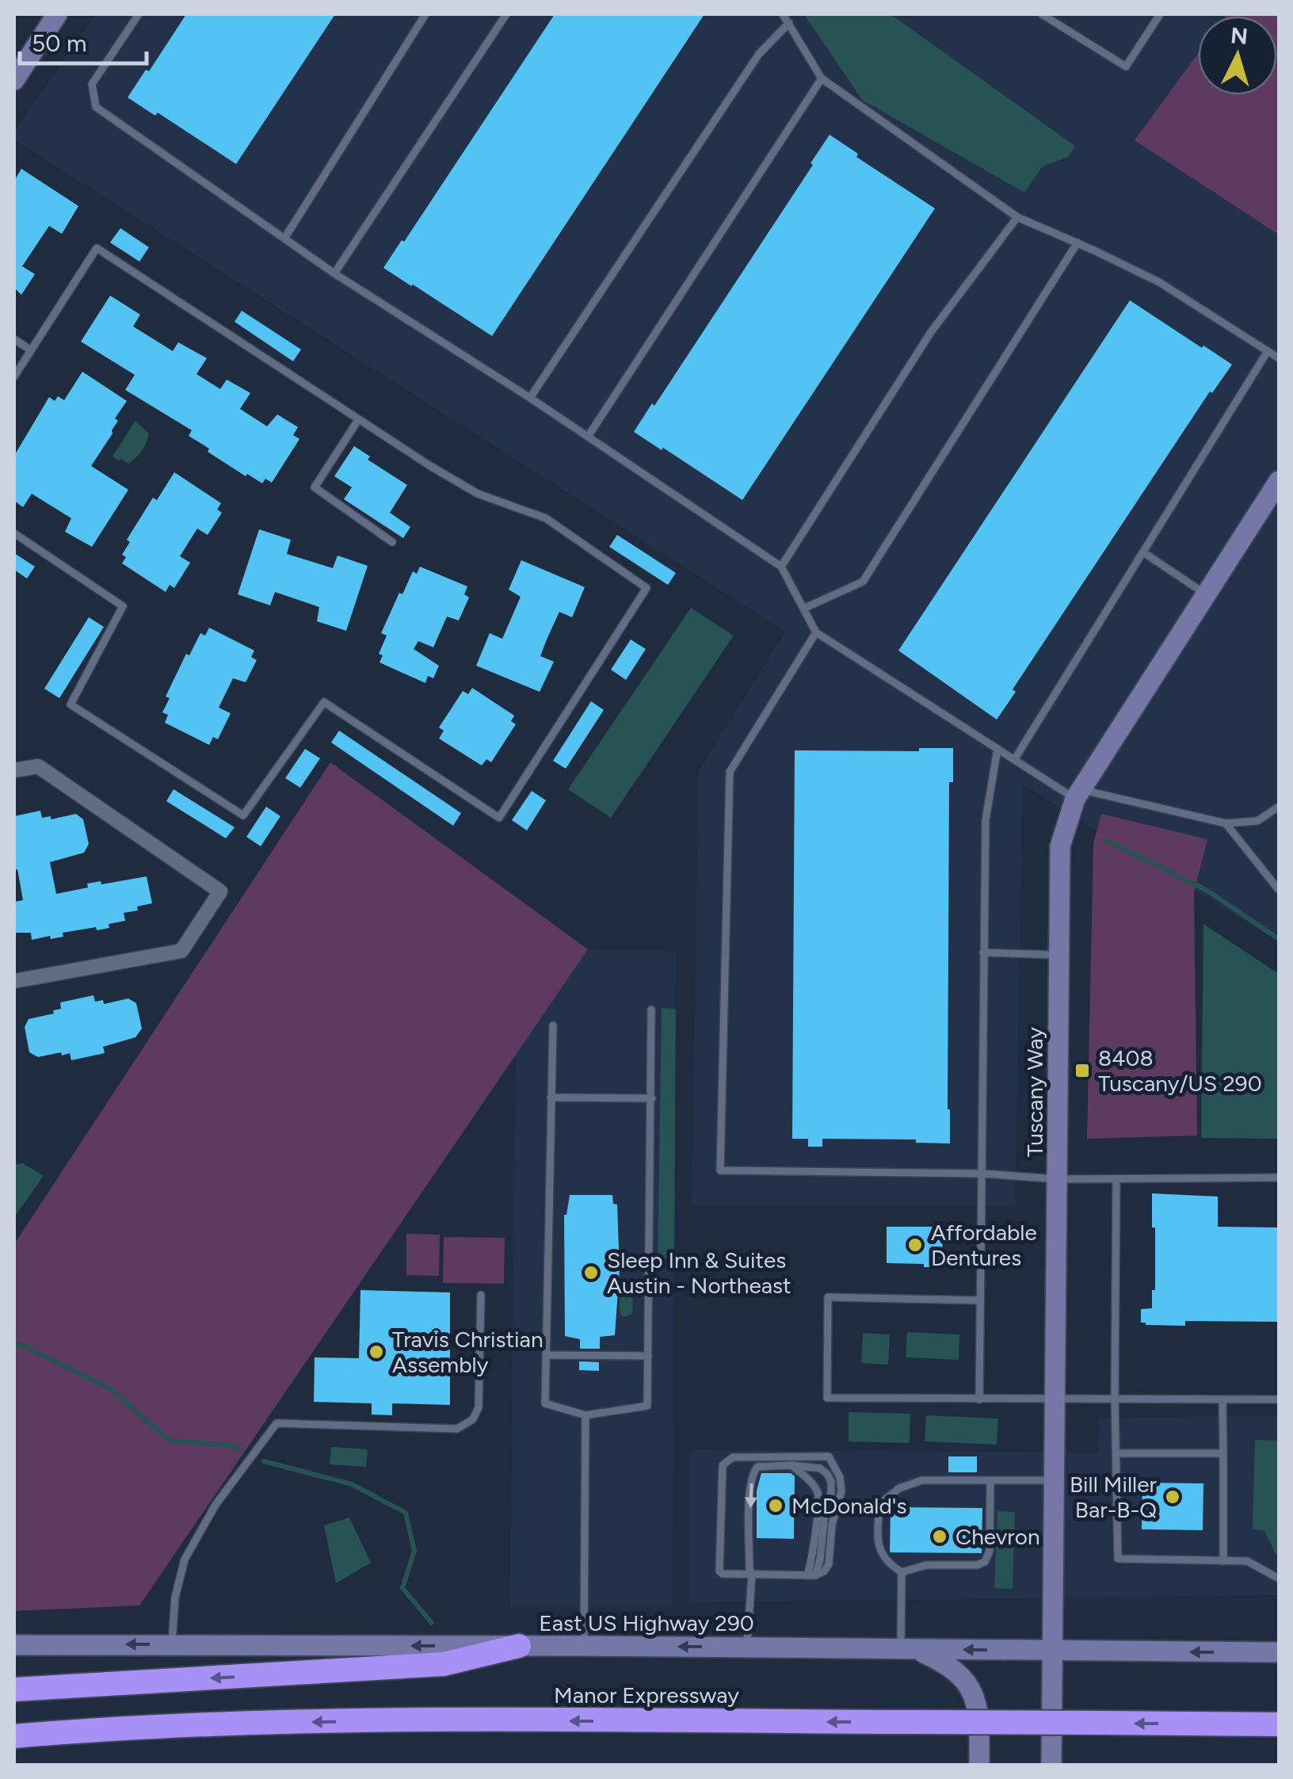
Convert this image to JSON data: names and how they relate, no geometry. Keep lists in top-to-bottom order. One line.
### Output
{"streets":{"highway":["Manor Expressway"],"main road":["Tuscany Way","East US Highway 290"]},"crossings":[["Tuscany Way","East US Highway 290"]],"one_way":["East US Highway 290"],"places":{"transit":["8408 Tuscany/US 290"],"other":["Affordable Dentures","Sleep Inn & Suites Austin - Northeast","Travis Christian Assembly","Bill Miller Bar-B-Q","McDonald's","Chevron"]},"scale_bar":"50 m","north":"top"}
